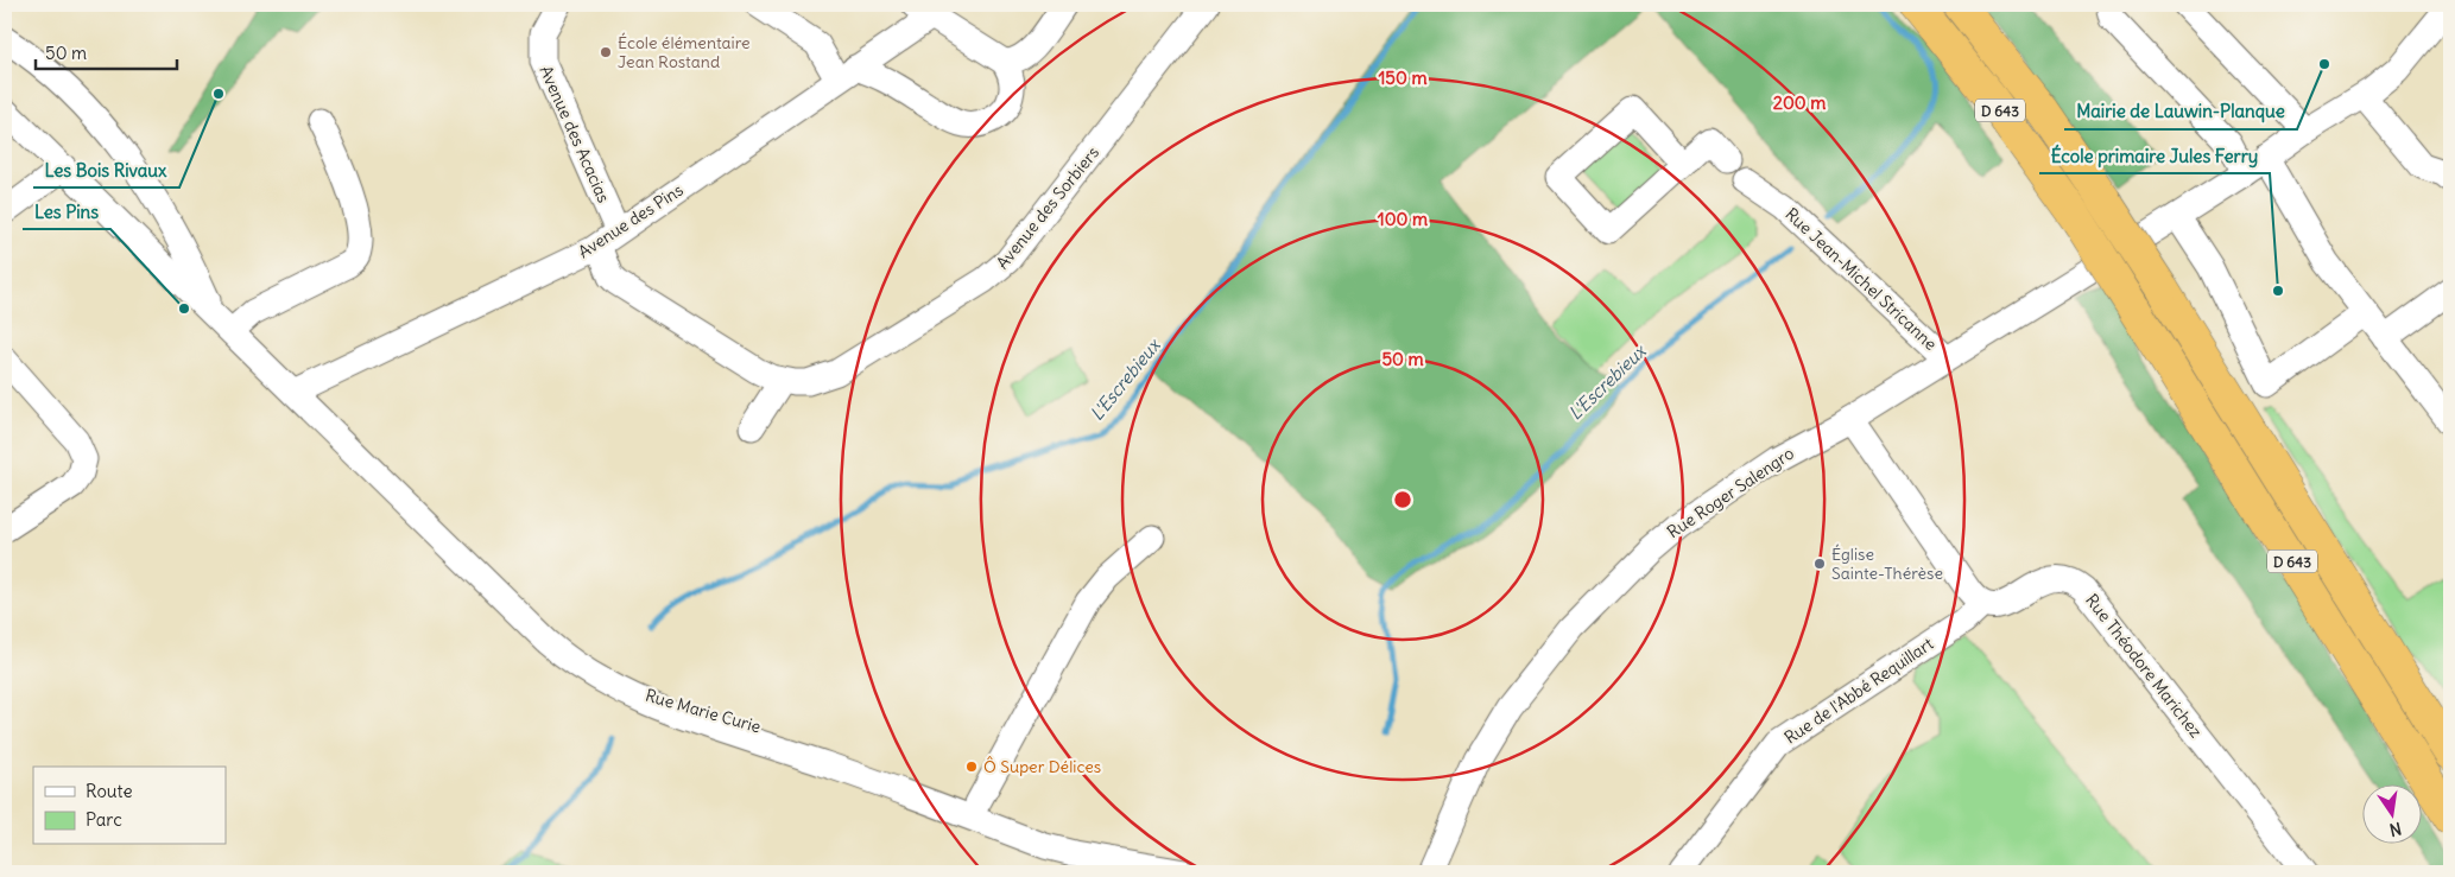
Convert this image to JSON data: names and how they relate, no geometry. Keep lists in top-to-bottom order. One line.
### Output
{"streets":{"highway":["D 643"],"street":["Avenue des Acacias","Avenue des Sorbiers","Avenue des Pins","Rue Jean-Michel Stricanne","Rue Roger Salengro","Rue Théodore Marichez","Rue de l'Abbé Requillart","Rue Marie Curie"]},"crossings":[["Avenue des Acacias","Avenue des Sorbiers"],["Avenue des Acacias","Avenue des Pins"],["Avenue des Sorbiers","Avenue des Pins"],["Rue Jean-Michel Stricanne","Rue Roger Salengro"],["Rue Théodore Marichez","Rue de l'Abbé Requillart"]],"water":["L'Escrebieux"],"places":["École élémentaire Jean Rostand","Mairie de Lauwin-Planque","Les Bois Rivaux","École primaire Jules Ferry","Les Pins","Église Sainte-Thérèse","Ô Super Délices"],"legend":["Route","Parc"],"scale_bar":"50 m","north":"bottom","rings":["150 m","200 m","100 m","50 m"]}
